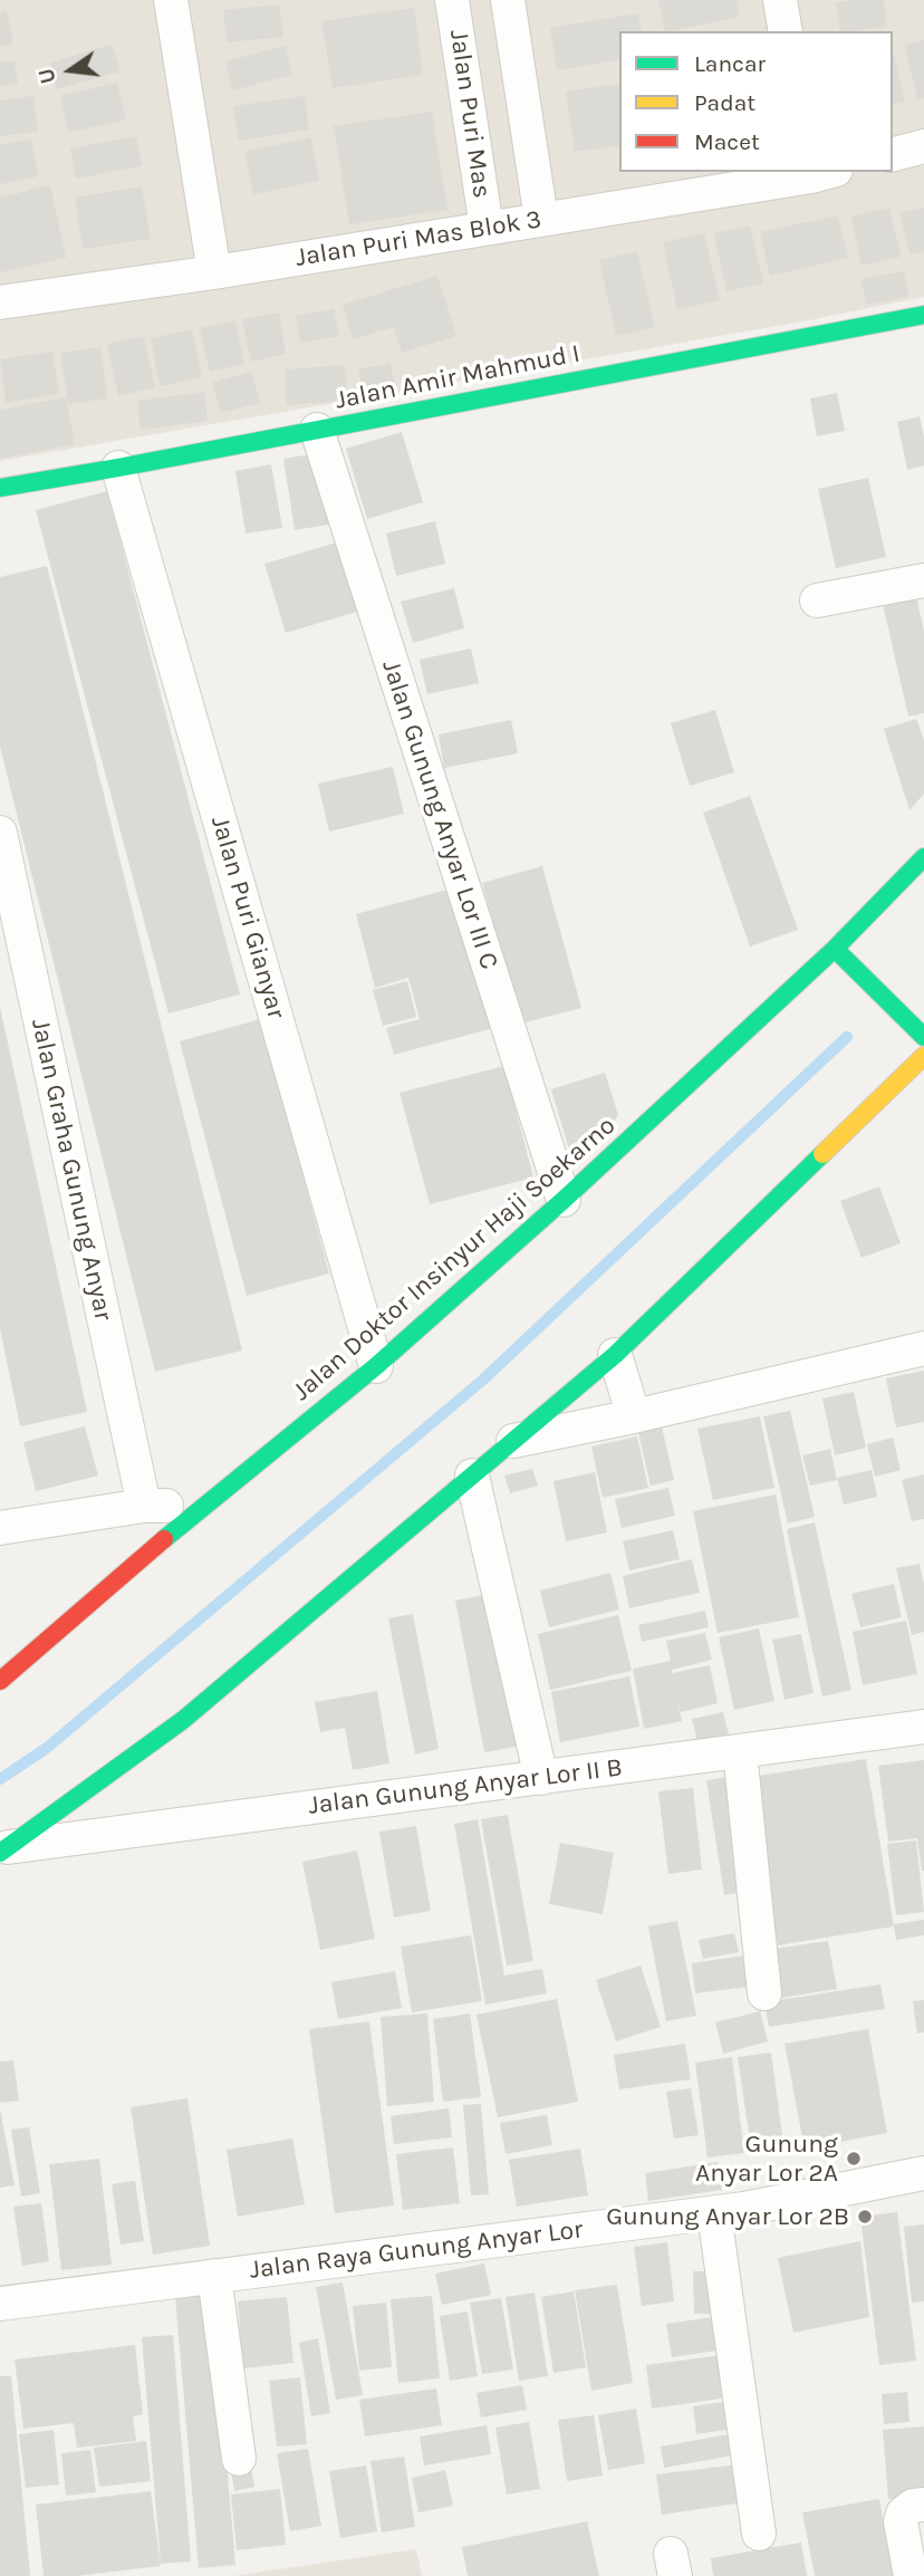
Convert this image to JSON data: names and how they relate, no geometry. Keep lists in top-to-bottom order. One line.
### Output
{"streets":{"main road":["Jalan Amir Mahmud I","Jalan Doktor Insinyur Haji Soekarno"],"street":["Jalan Puri Mas","Jalan Puri Mas Blok 3","Jalan Gunung Anyar Lor III C","Jalan Puri Gianyar","Jalan Graha Gunung Anyar","Jalan Gunung Anyar Lor II B","Jalan Raya Gunung Anyar Lor"]},"crossings":[["Jalan Puri Mas","Jalan Puri Mas Blok 3"],["Jalan Amir Mahmud I","Jalan Gunung Anyar Lor III C"],["Jalan Amir Mahmud I","Jalan Puri Gianyar"],["Jalan Gunung Anyar Lor III C","Jalan Doktor Insinyur Haji Soekarno"],["Jalan Puri Gianyar","Jalan Doktor Insinyur Haji Soekarno"]],"places":["Gunung Anyar Lor 2A","Gunung Anyar Lor 2B"],"legend":["Lancar","Padat","Macet"],"north":"left"}
